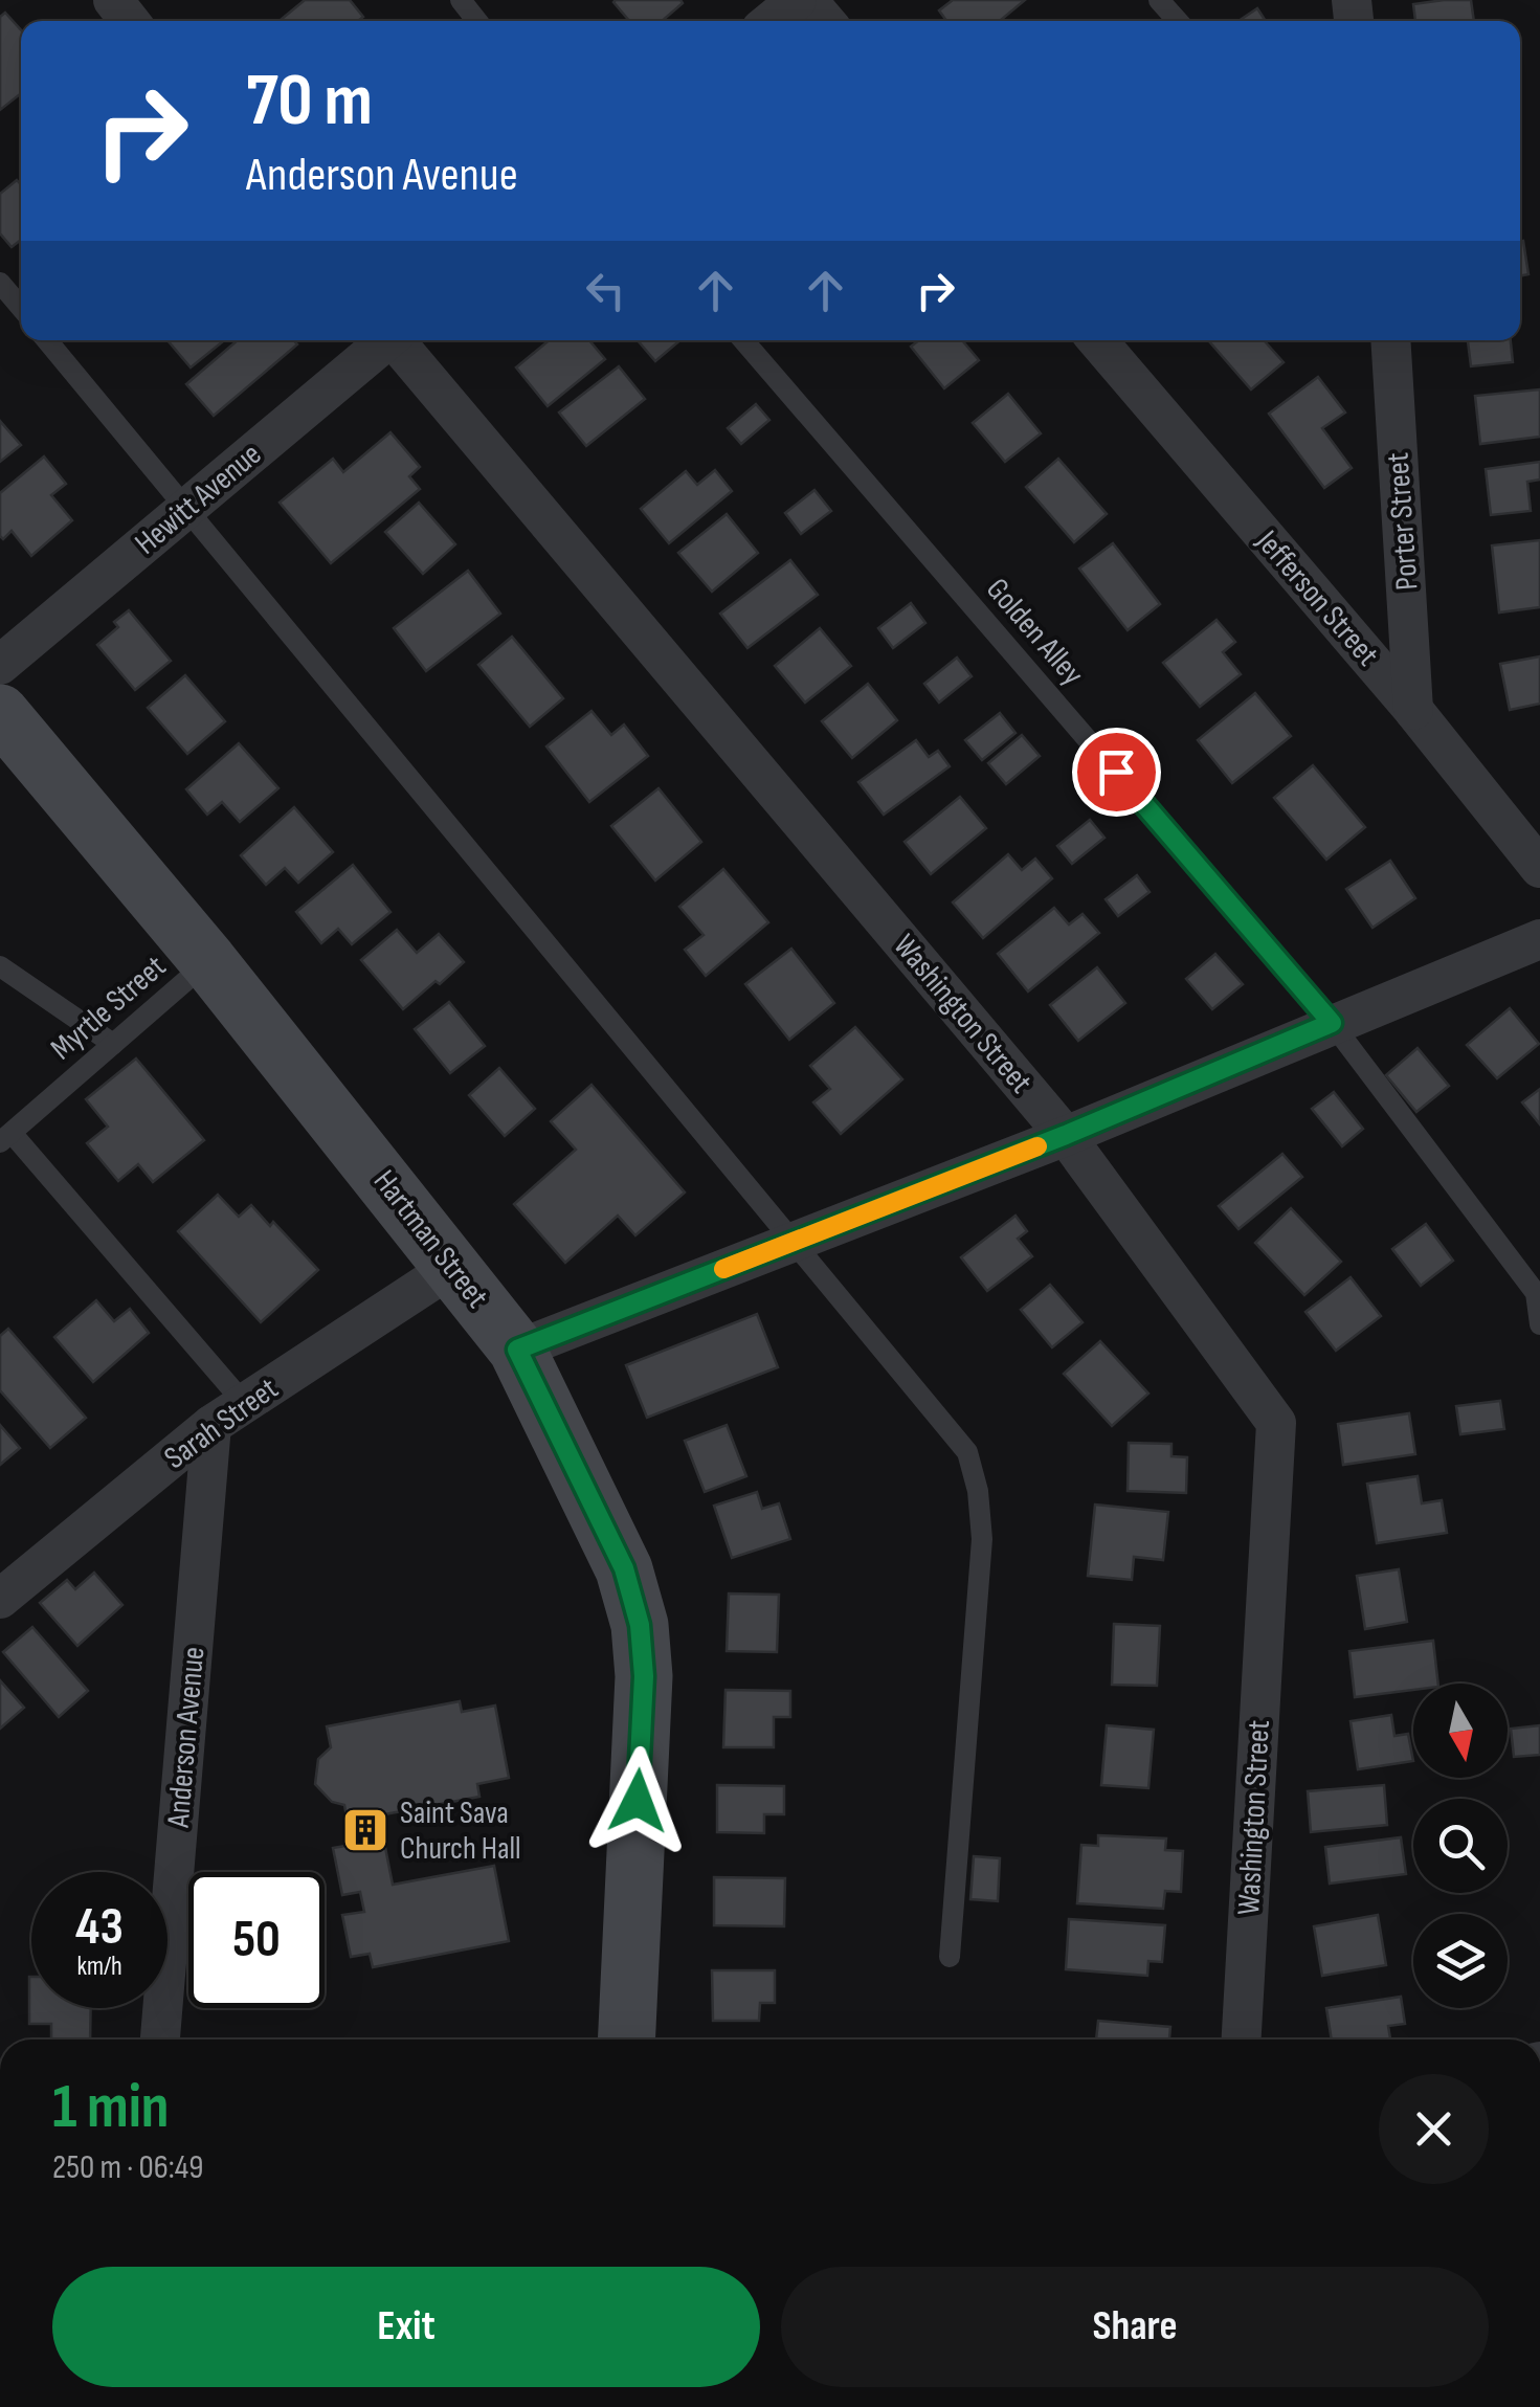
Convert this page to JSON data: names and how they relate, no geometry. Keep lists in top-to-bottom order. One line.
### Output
{"streets":{"main road":["Hartman Street"],"street":["Hewitt Avenue","Porter Street","Jefferson Street","Washington Street","Sarah Street","Anderson Avenue"],"lane":["Golden Alley","Myrtle Street"]},"crossings":[["Porter Street","Jefferson Street"],["Myrtle Street","Hartman Street"],["Hartman Street","Sarah Street"],["Sarah Street","Anderson Avenue"]],"places":{"building":["Saint Sava Church Hall"]},"north":"bottom","page":{"turn":["70 m","Anderson Avenue"],"speed":"43 km/h","limit":"50","heading":["1 min","250 m · 06:49"],"buttons":["Exit","Share"]}}
